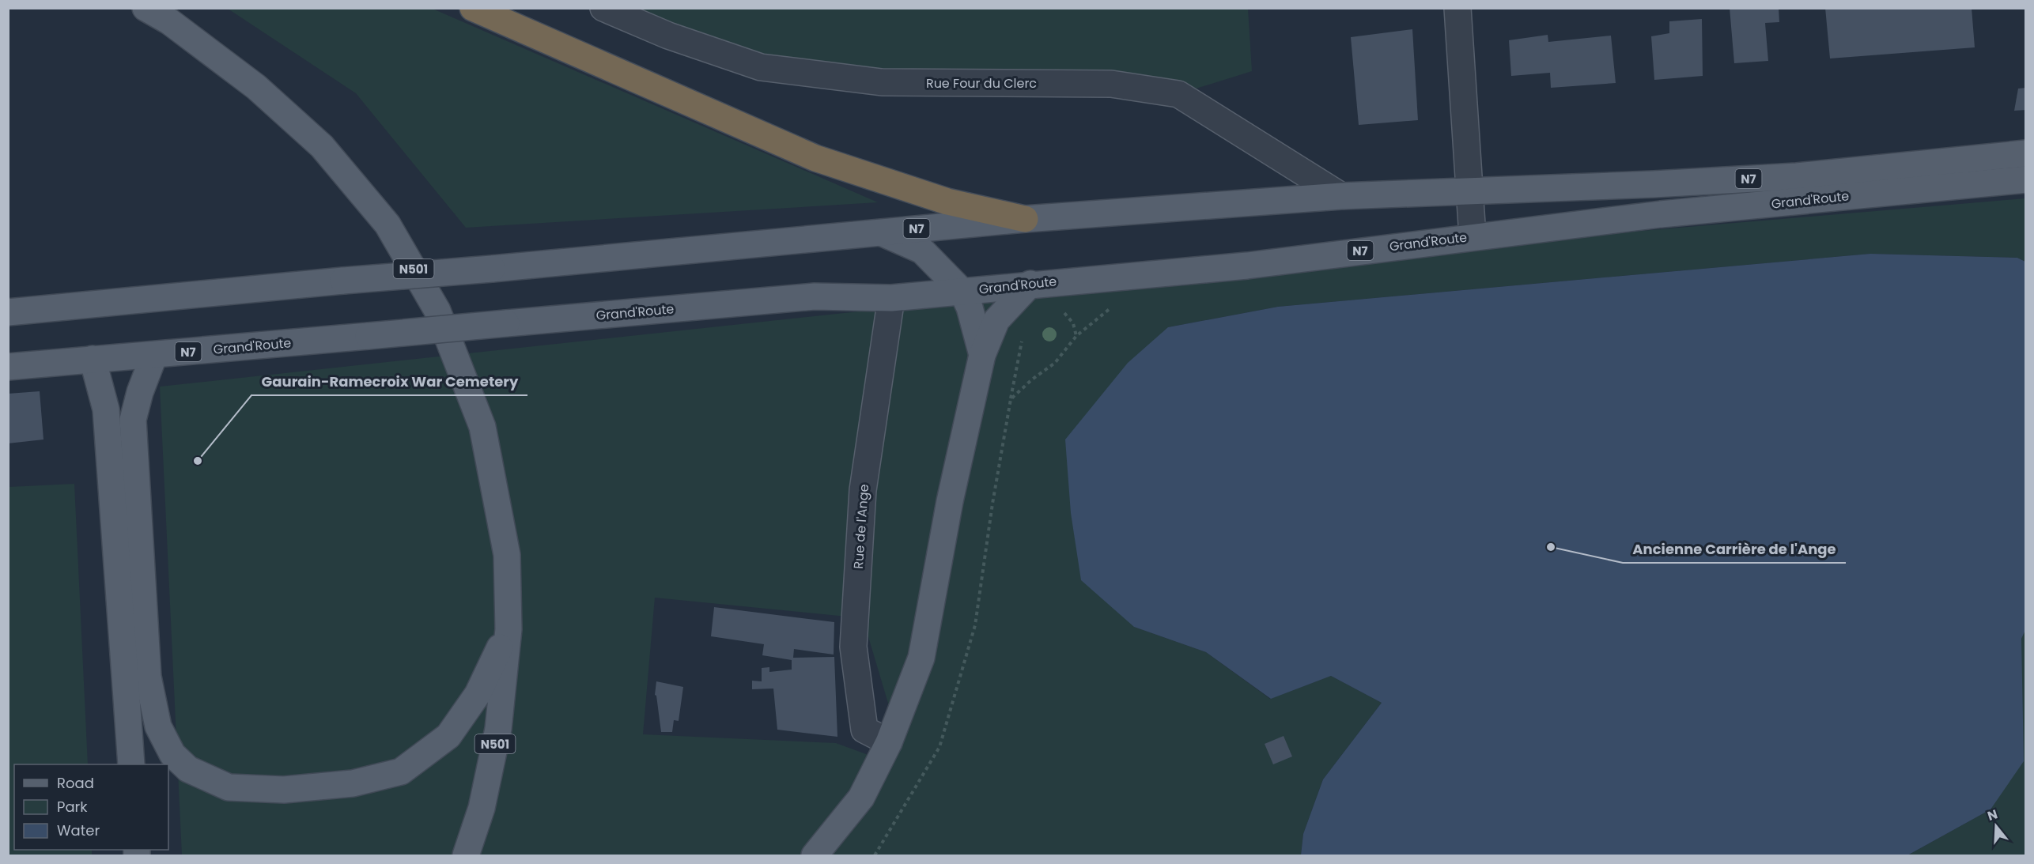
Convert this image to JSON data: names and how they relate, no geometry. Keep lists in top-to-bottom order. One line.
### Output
{"streets":{"main road":["N7","Grand'Route","N501"],"street":["Rue Four du Clerc","Rue de l'Ange"]},"crossings":[["Rue Four du Clerc","Grand'Route"],["Grand'Route","Rue de l'Ange"]],"places":["Gaurain-Ramecroix War Cemetery","Ancienne Carrière de l'Ange"],"legend":["Road","Park","Water"],"north":"top"}
